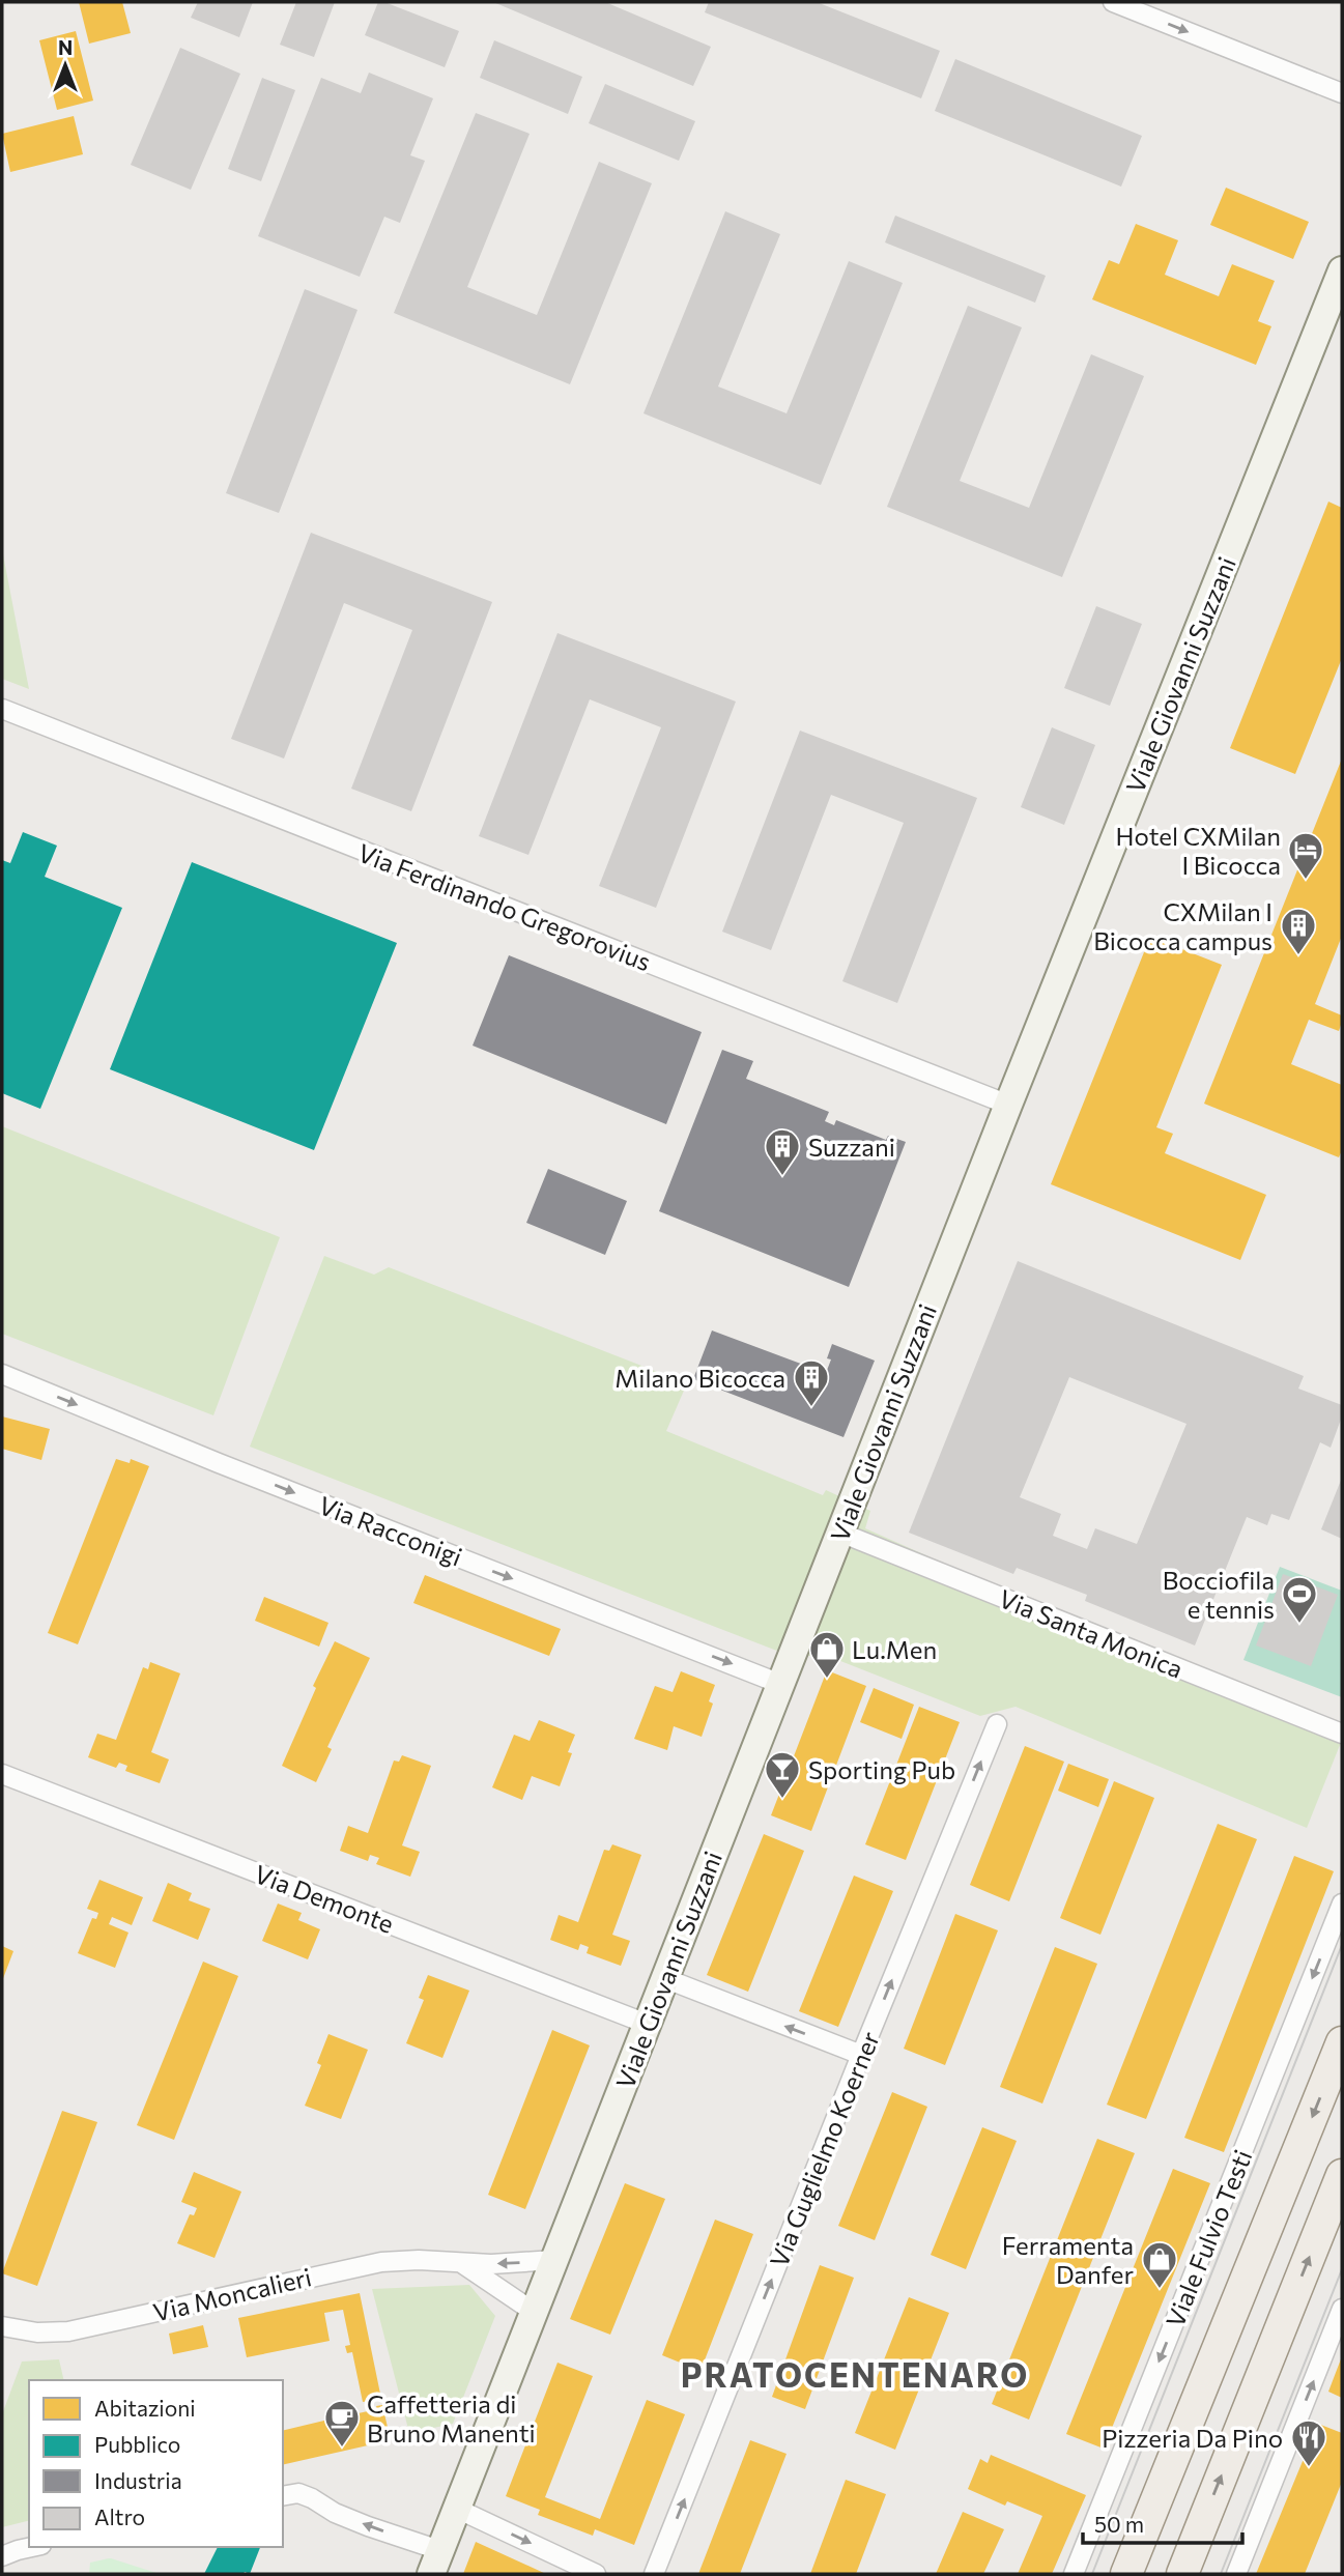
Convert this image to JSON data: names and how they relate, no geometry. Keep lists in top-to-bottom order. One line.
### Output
{"streets":{"main road":["Viale Fulvio Testi"],"street":["Viale Giovanni Suzzani","Via Ferdinando Gregorovius","Via Racconigi","Via Santa Monica","Via Demonte","Via Guglielmo Koerner","Via Moncalieri"]},"crossings":[["Viale Giovanni Suzzani","Via Ferdinando Gregorovius"],["Viale Giovanni Suzzani","Via Racconigi"],["Viale Giovanni Suzzani","Via Santa Monica"],["Viale Giovanni Suzzani","Via Demonte"],["Viale Giovanni Suzzani","Via Moncalieri"]],"one_way":["Via Racconigi","Via Guglielmo Koerner","Viale Fulvio Testi"],"districts":["PRATOCENTENARO"],"places":{"hotel":["Hotel CXMilan I Bicocca"],"building":["CXMilan I Bicocca campus","Suzzani","Milano Bicocca"],"sports":["Bocciofila e tennis"],"shop":["Lu.Men","Ferramenta Danfer"],"bar":["Sporting Pub"],"cafe":["Caffetteria di Bruno Manenti"],"restaurant":["Pizzeria Da Pino"]},"legend":["Abitazioni","Pubblico","Industria","Altro"],"scale_bar":"50 m","north":"top"}
